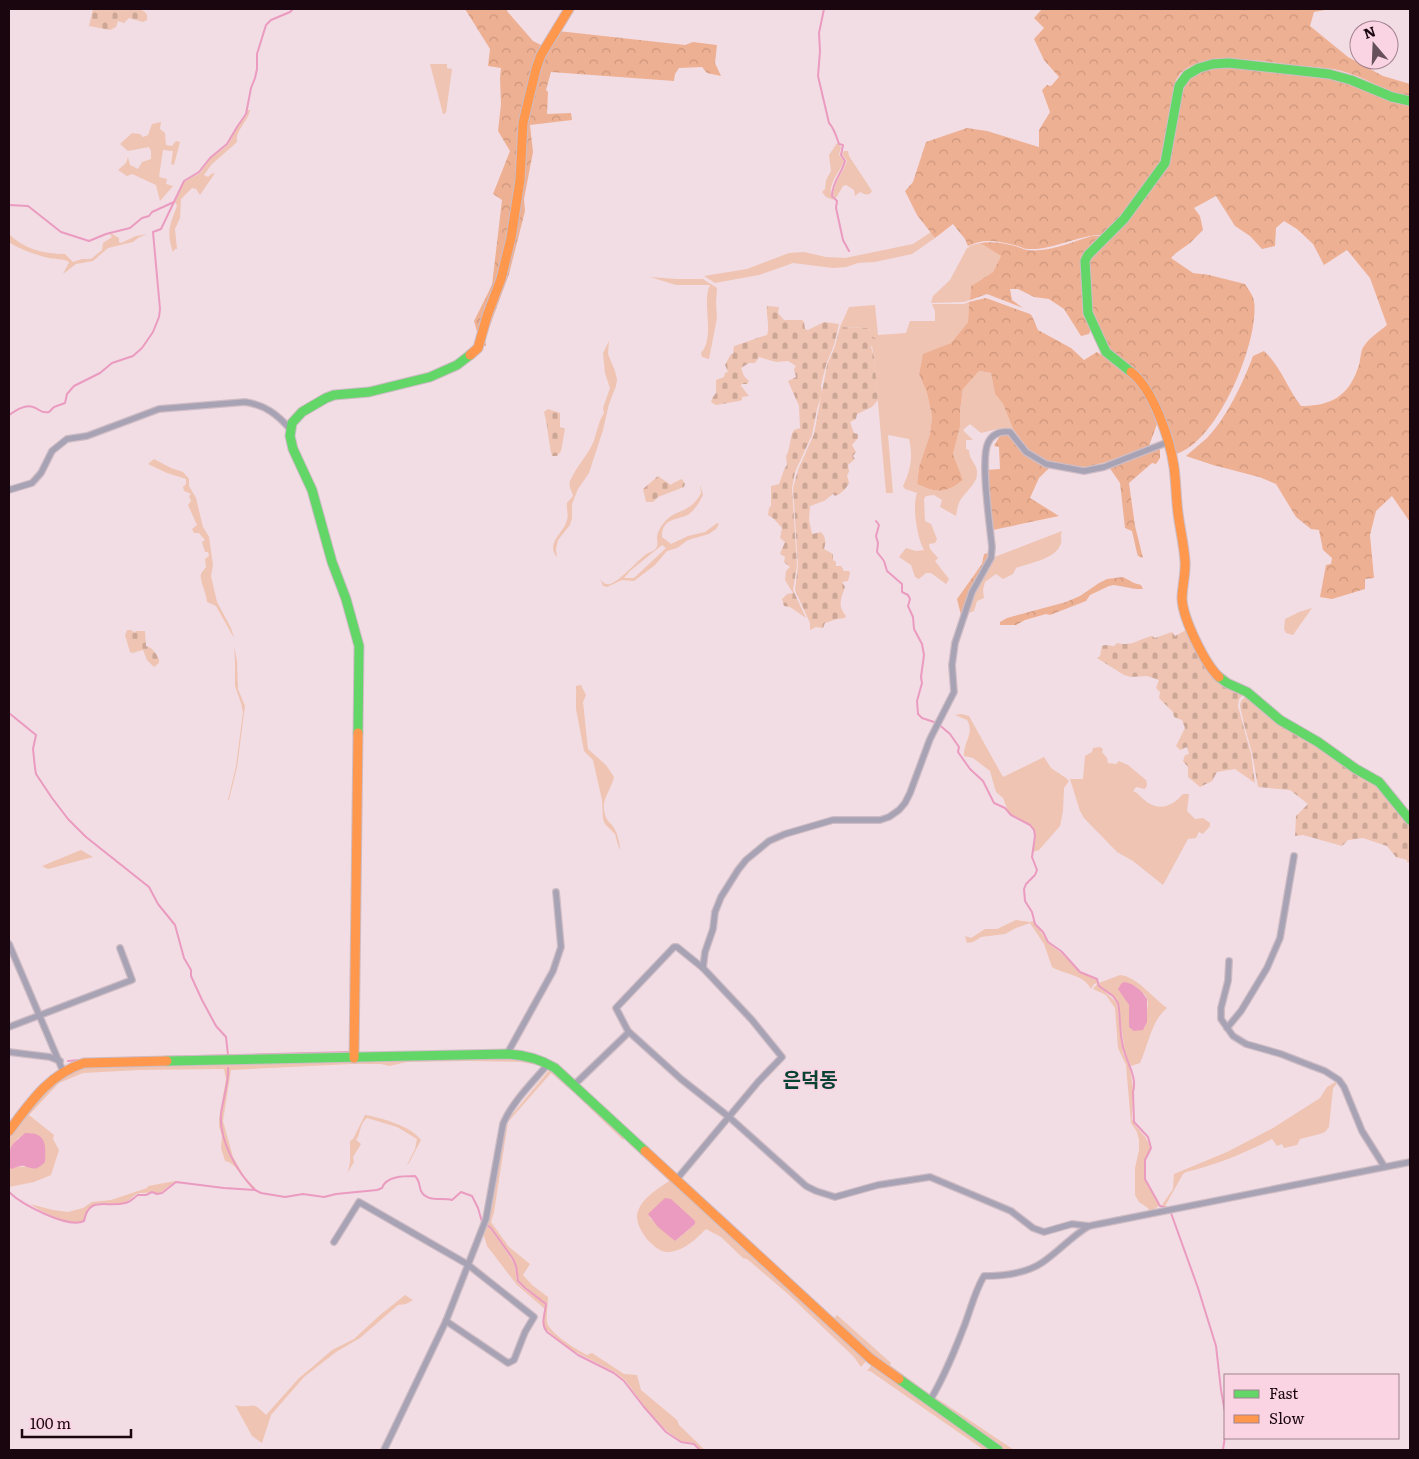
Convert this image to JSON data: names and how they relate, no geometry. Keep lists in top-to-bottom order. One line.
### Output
{"districts":["은덕동"],"legend":["Fast","Slow"],"scale_bar":"100 m","north":"top"}
